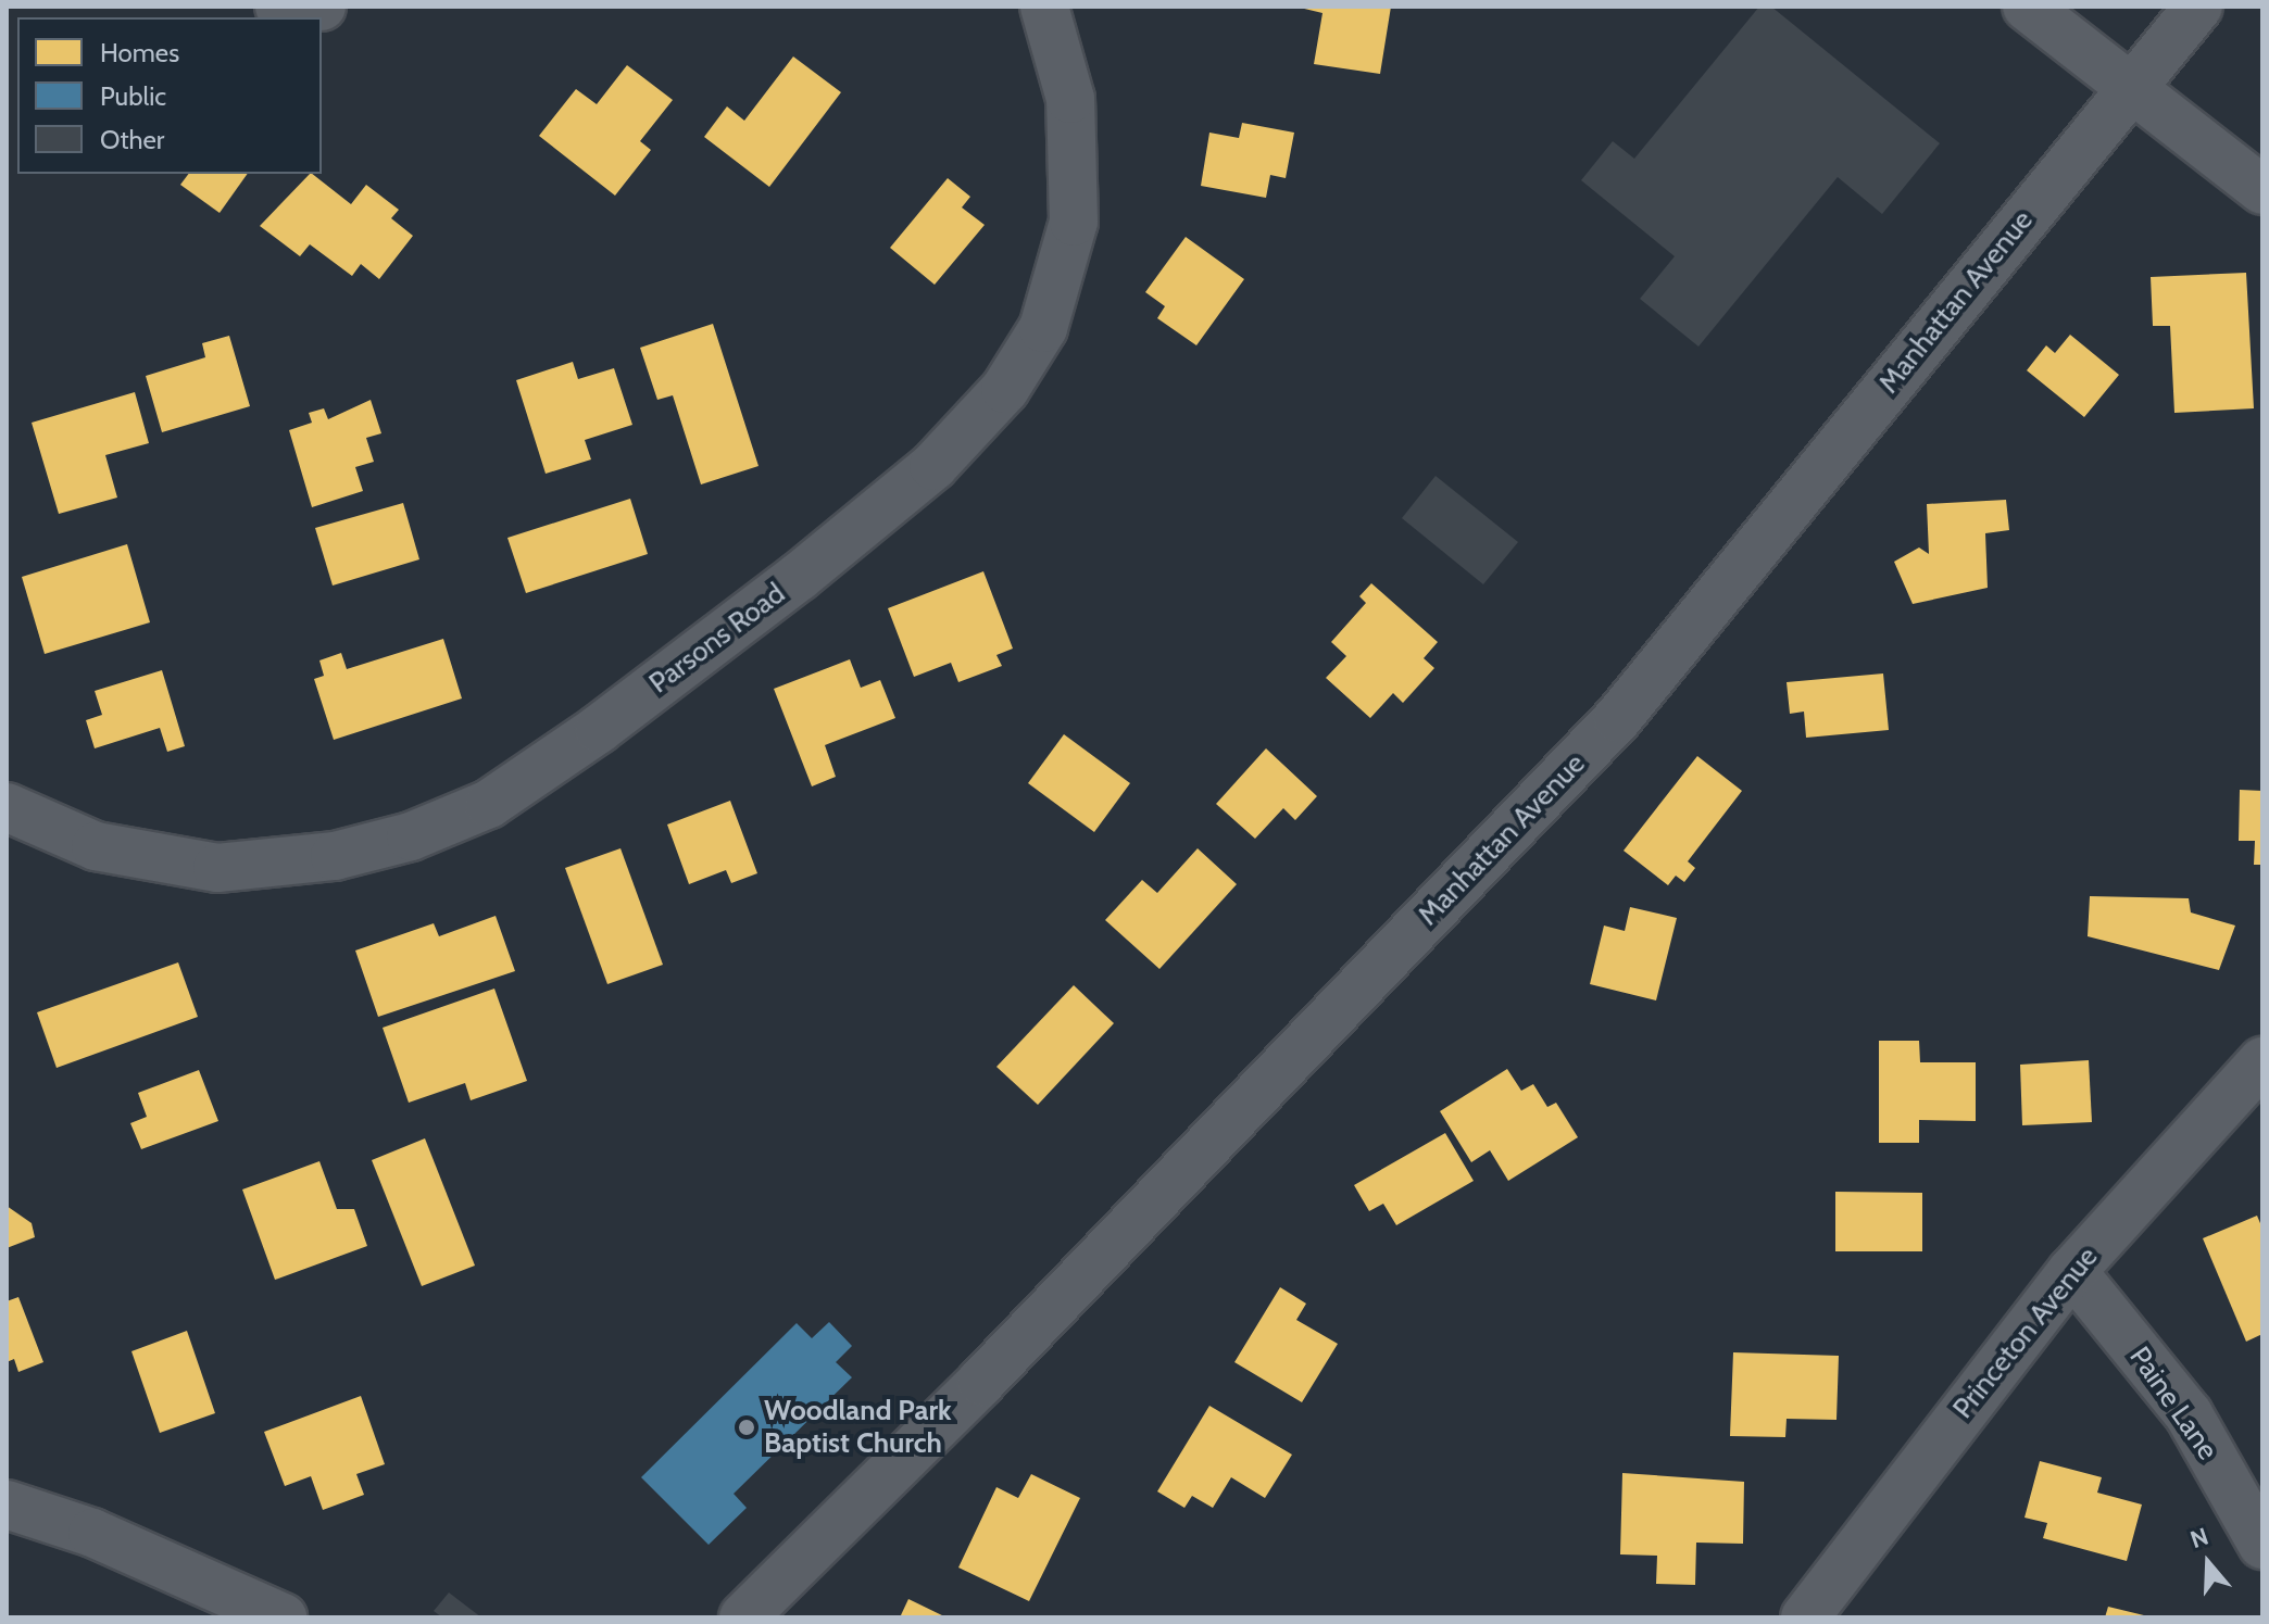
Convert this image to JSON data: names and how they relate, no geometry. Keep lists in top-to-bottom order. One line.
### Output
{"streets":{"street":["Manhattan Avenue","Parsons Road","Princeton Avenue","Paine Lane"]},"crossings":[["Princeton Avenue","Paine Lane"]],"places":["Woodland Park Baptist Church"],"legend":["Homes","Public","Other"],"north":"top"}
